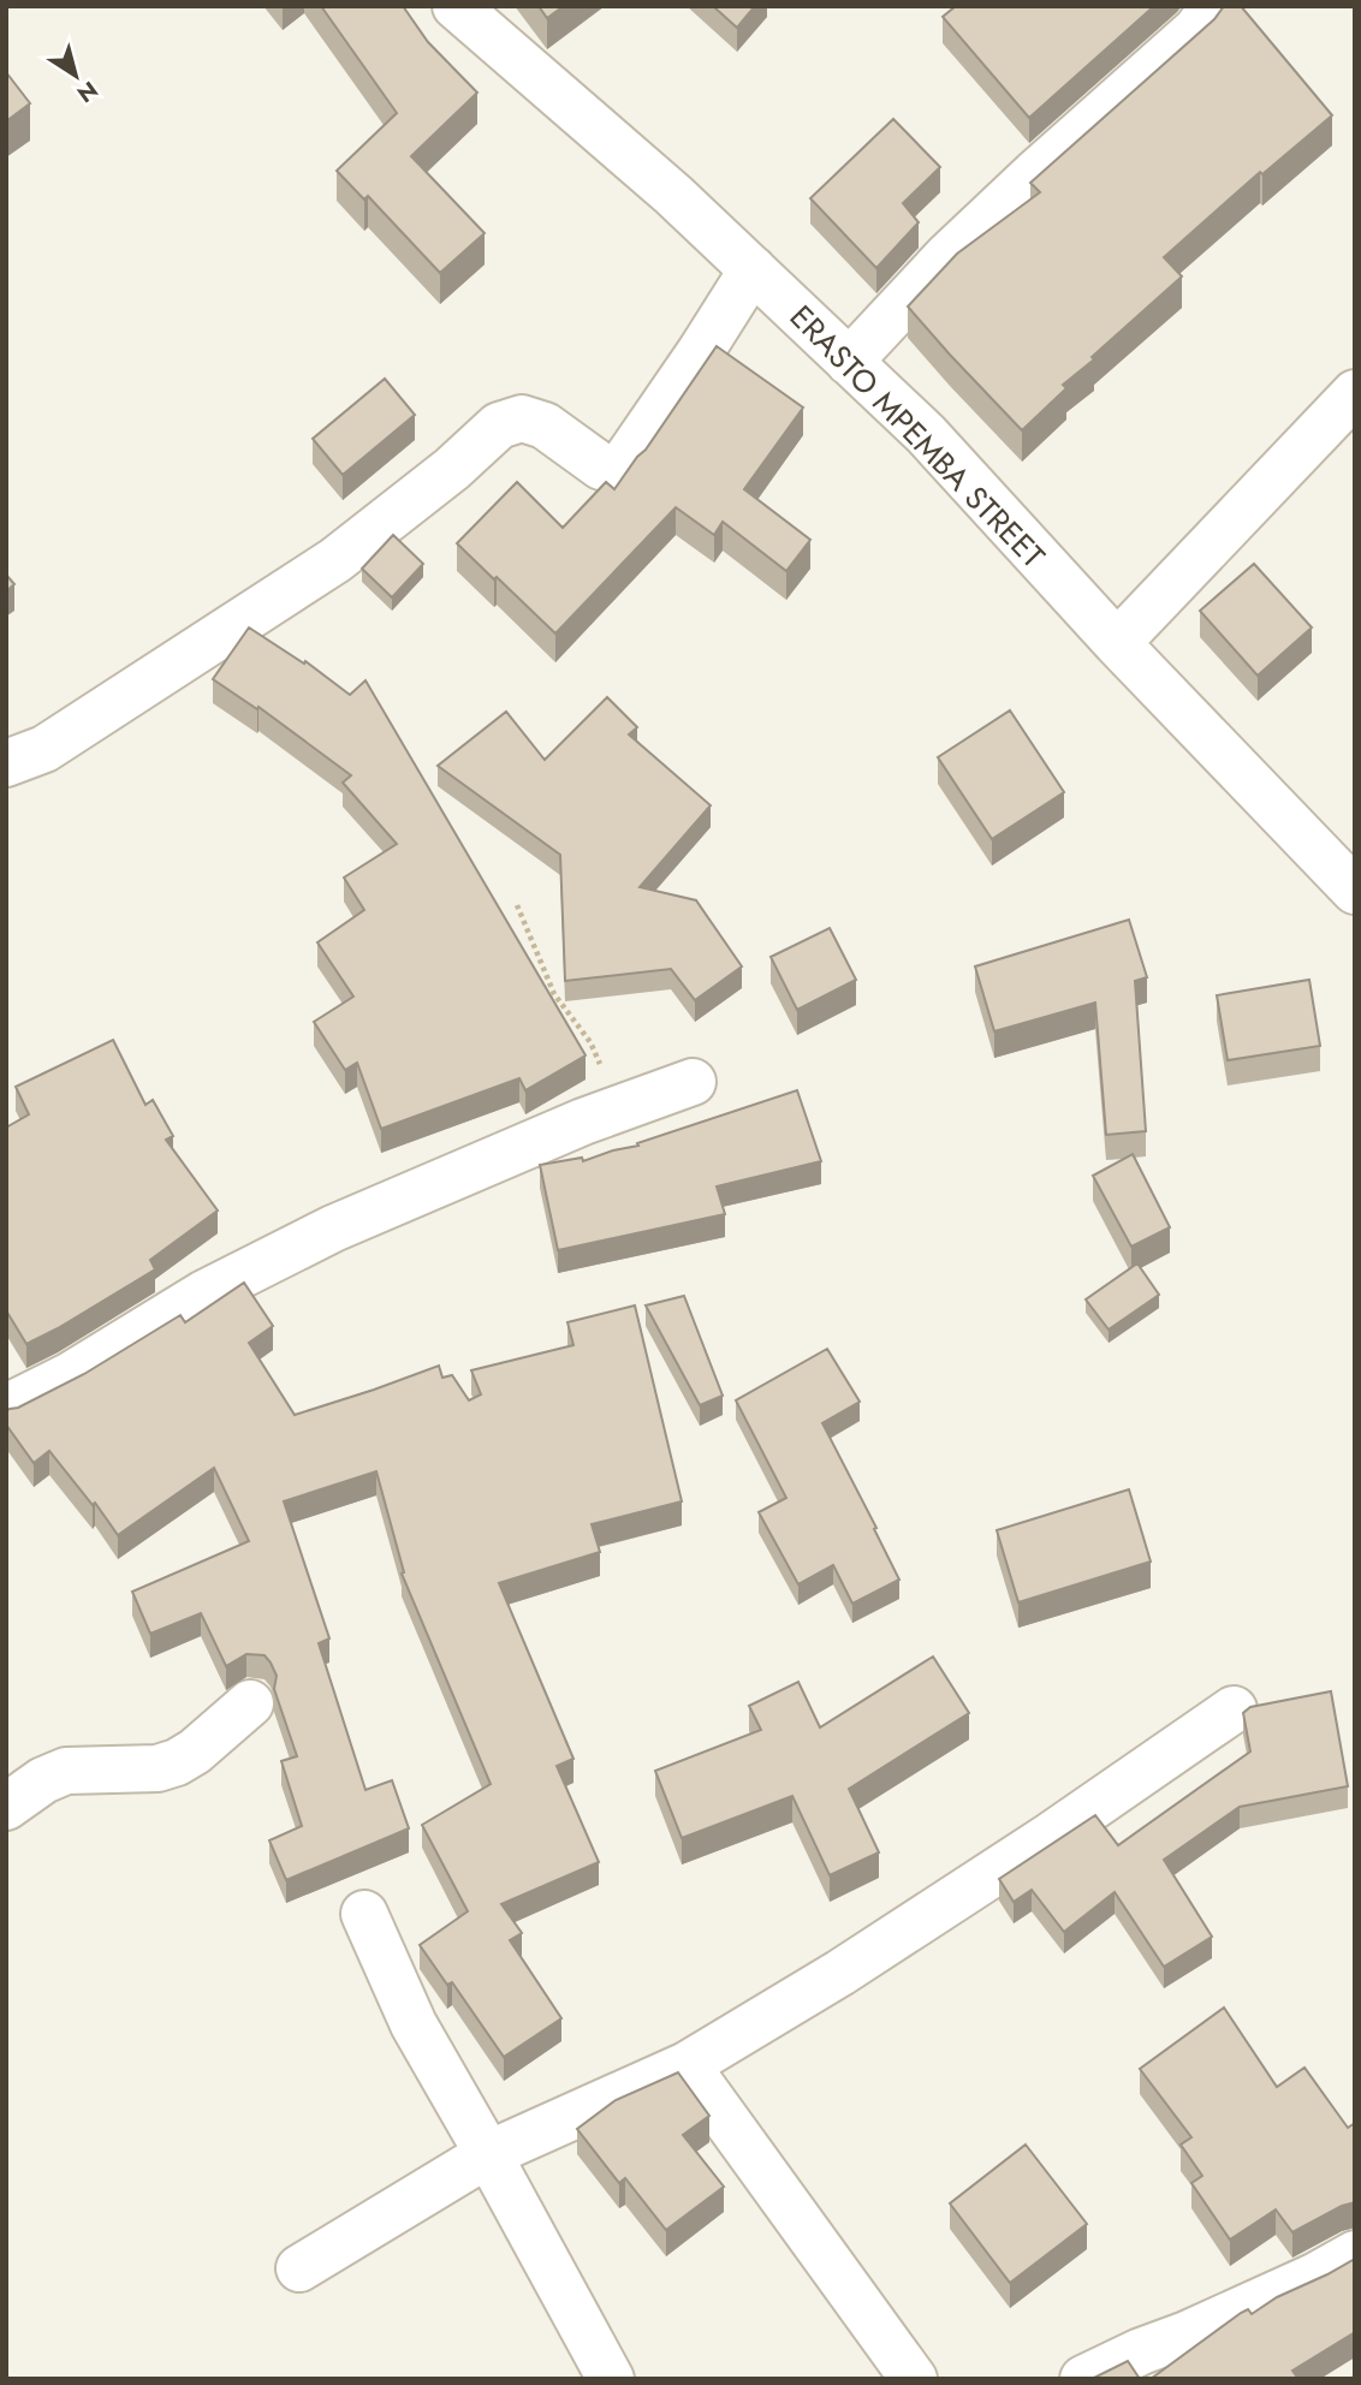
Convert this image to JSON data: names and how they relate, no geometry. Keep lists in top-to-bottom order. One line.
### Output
{"streets":{"street":["ERASTO MPEMBA STREET"]},"north":"bottom right"}
